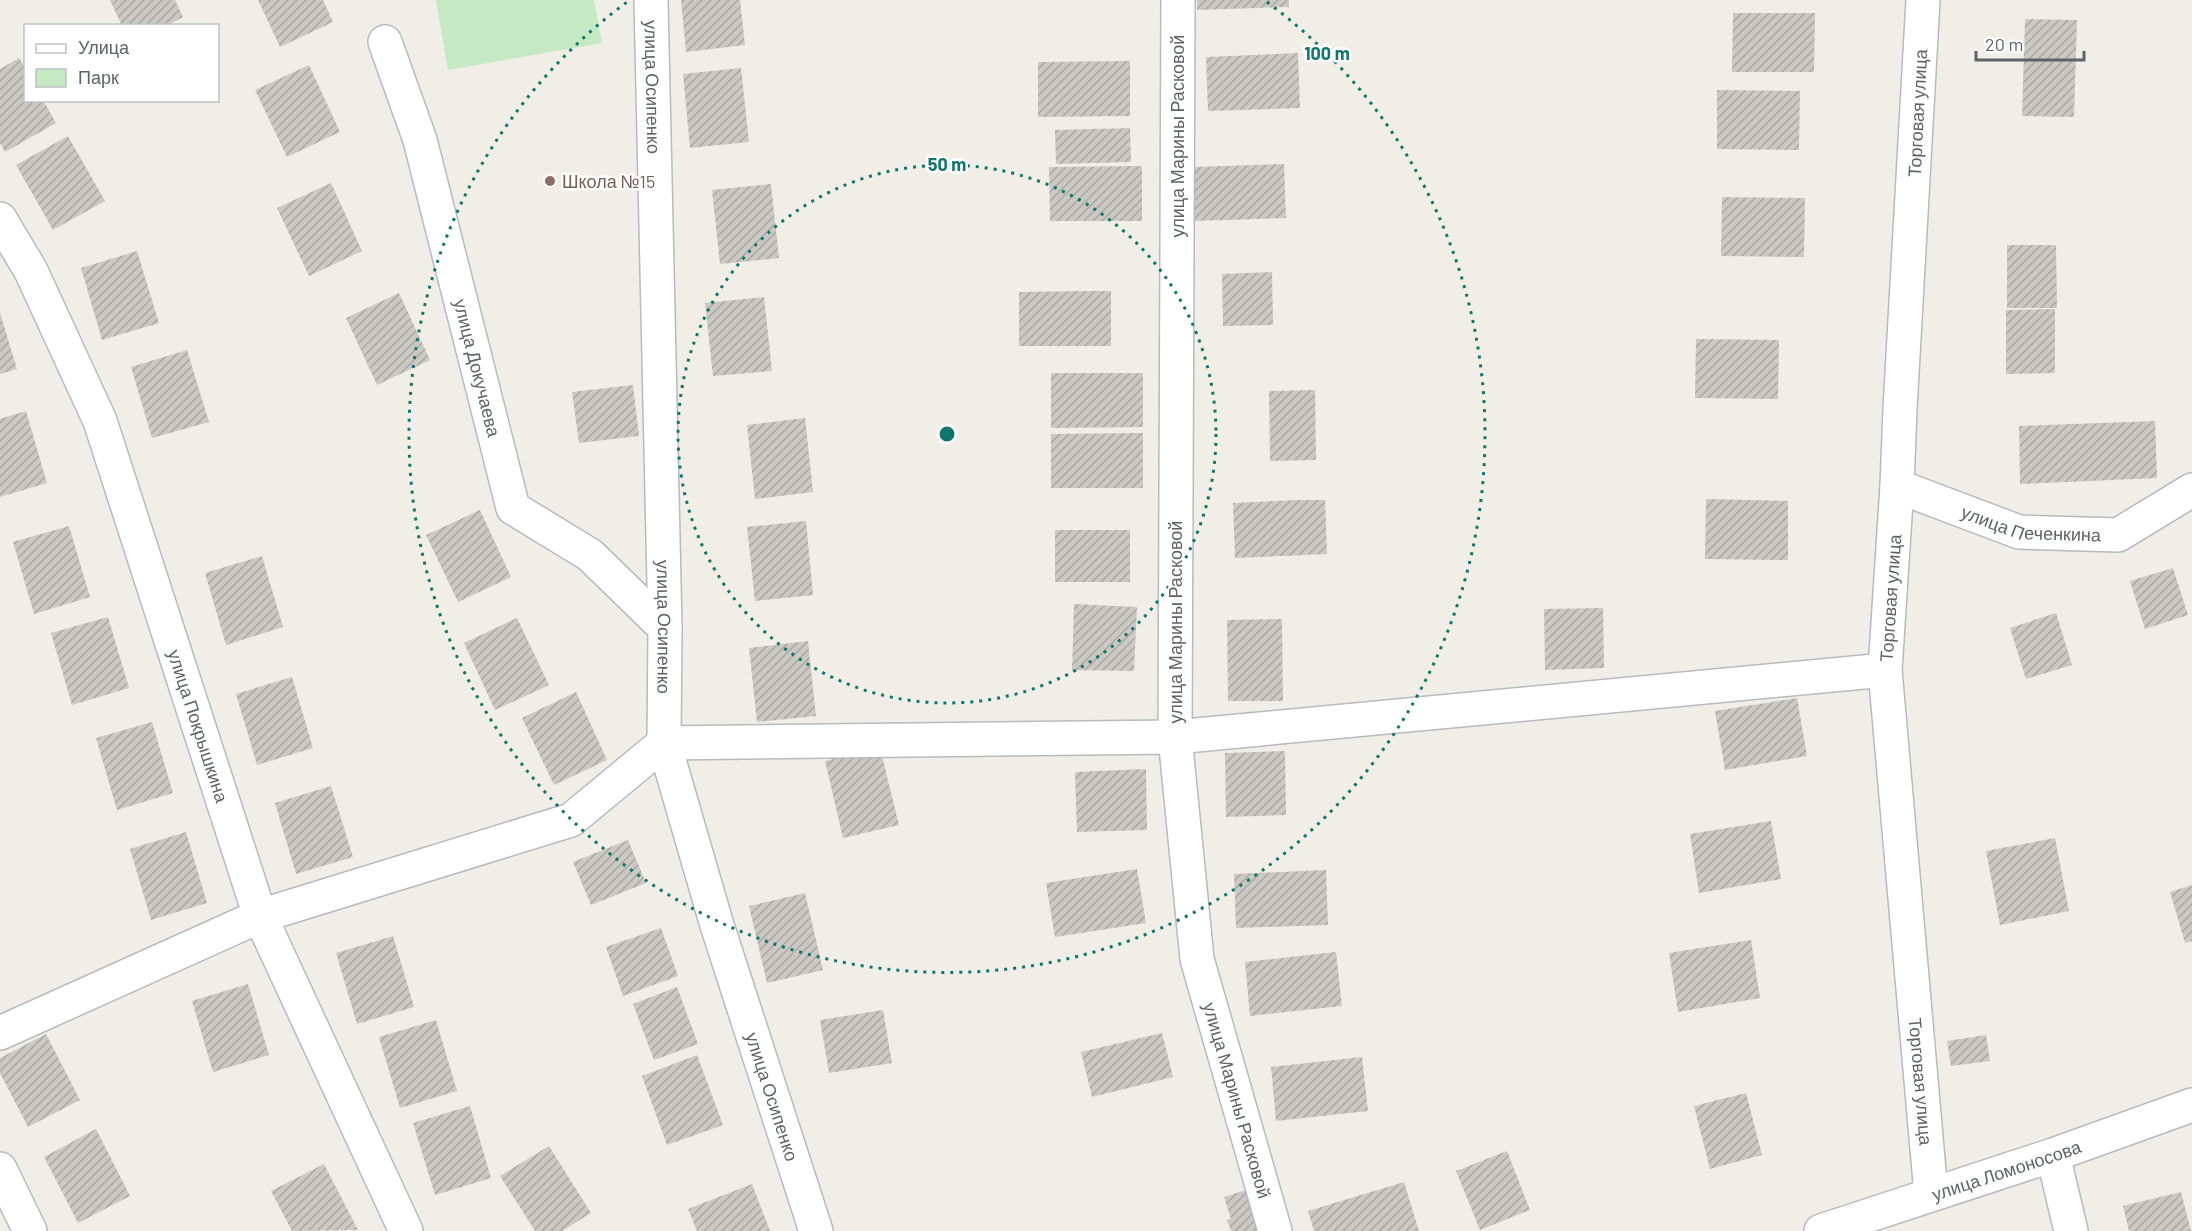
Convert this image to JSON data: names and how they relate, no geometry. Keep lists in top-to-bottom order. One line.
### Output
{"streets":{"street":["улица Осипенко","Торговая улица","улица Марины Расковой","улица Докучаева","улица Печенкина","улица Покрышкина","улица Ломоносова"]},"crossings":[["улица Осипенко","улица Докучаева"],["Торговая улица","улица Печенкина"],["Торговая улица","улица Ломоносова"]],"places":["Школа №15"],"legend":["Улица","Парк"],"scale_bar":"20 m","rings":["100 m","50 m"]}
